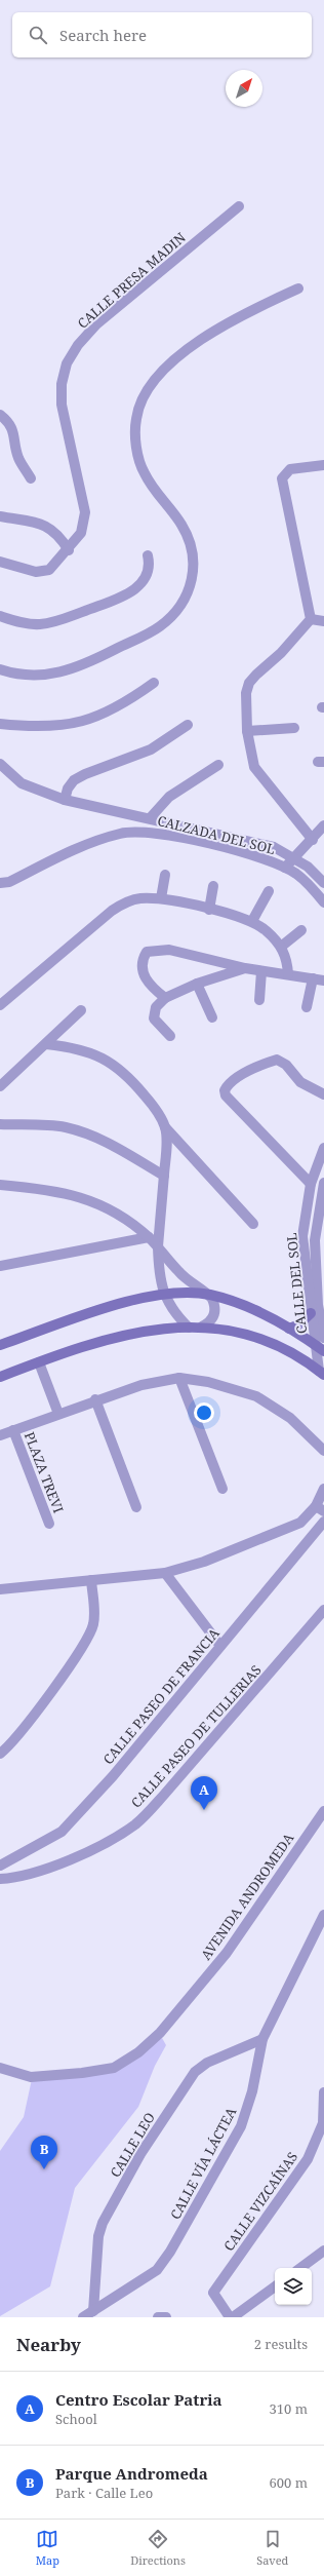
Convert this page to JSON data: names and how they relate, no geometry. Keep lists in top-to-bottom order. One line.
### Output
{"streets":{"street":["CALLE PRESA MADIN","CALZADA DEL SOL","CALLE DEL SOL","PLAZA TREVI","CALLE PASEO DE FRANCIA","CALLE PASEO DE TULLERIAS","AVENIDA ANDROMEDA","CALLE LEO","CALLE VÍA LÁCTEA","CALLE VIZCAÍNAS"]},"crossings":[["CALLE LEO","CALLE VÍA LÁCTEA"]],"north":"top right","page":{"search":"Search here","pins":["A","B"],"heading":["Nearby","2 results"],"list":[{"mark":"A","name":"Centro Escolar Patria","note":"School","value":"310 m"},{"mark":"B","name":"Parque Andromeda","note":"Park · Calle Leo","value":"600 m"}],"nav":["Map","Directions","Saved"]}}
